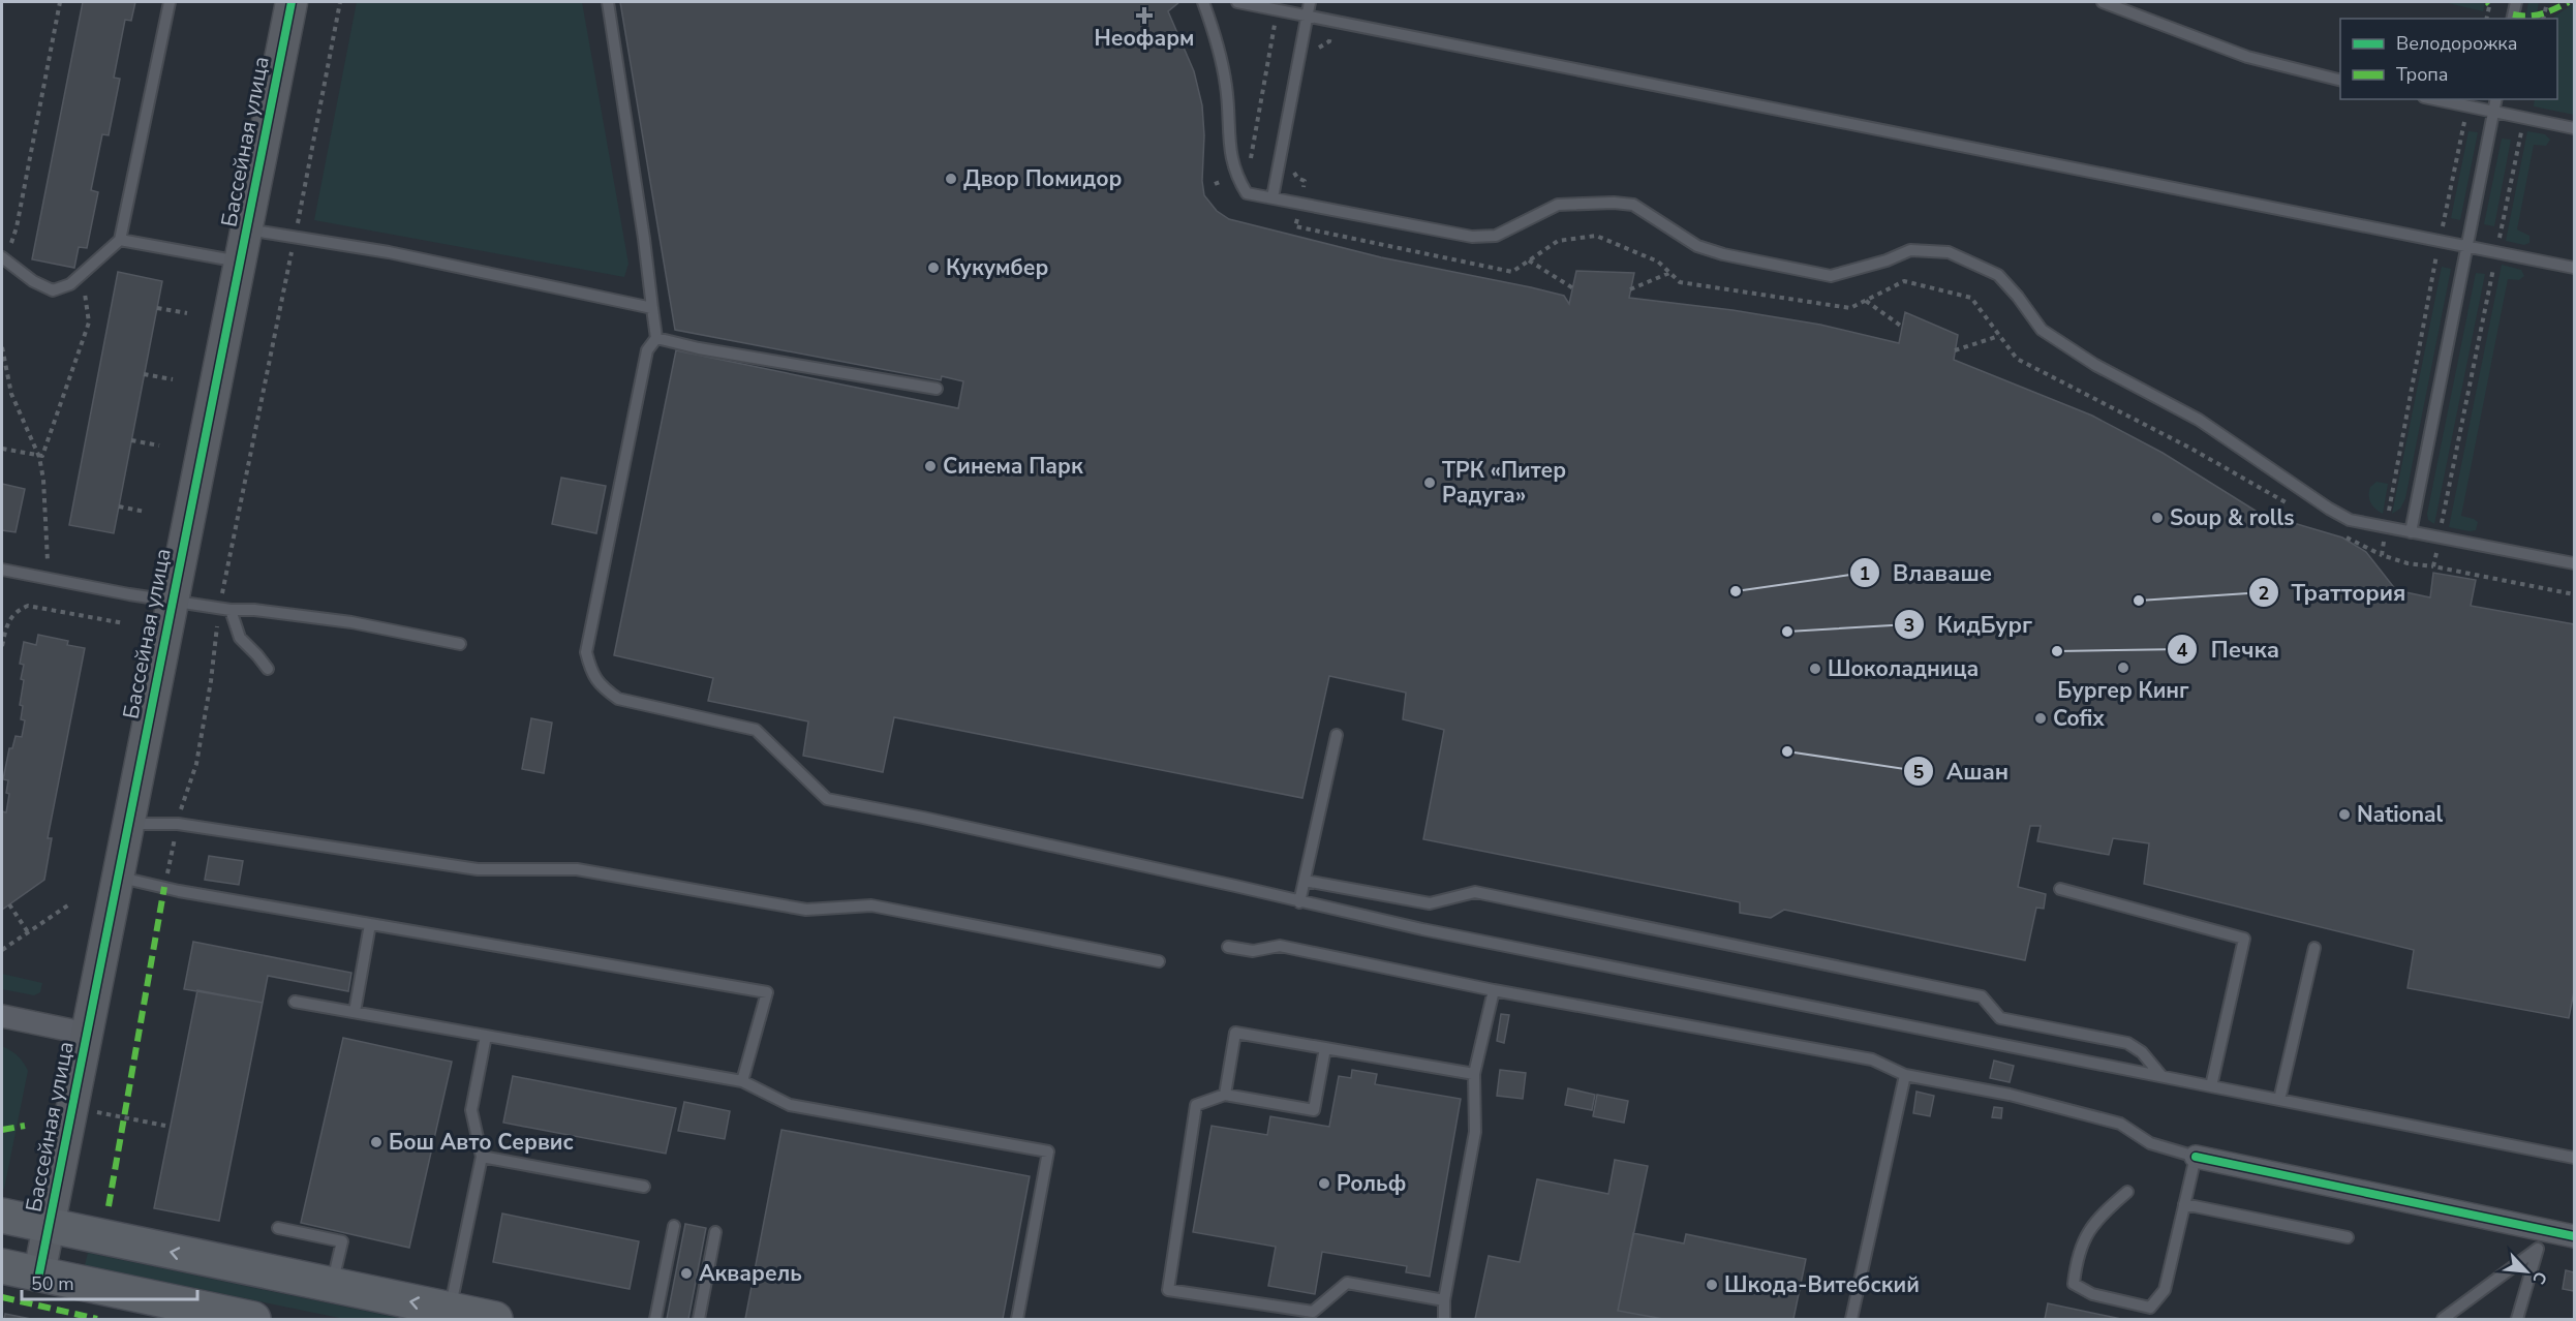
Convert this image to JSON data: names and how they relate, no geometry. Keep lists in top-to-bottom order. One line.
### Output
{"streets":{"street":["Бассейная улица"]},"places":{"health":["Неофарм"],"other":["Двор Помидор","Кукумбер","Синема Парк","ТРК «Питер Радуга»","Soup & rolls","Влаваше","Траттория","КидБург","Печка","Бургер Кинг","Шоколадница","Cofix","Ашан","National","Бош Авто Сервис","Рольф","Акварель","Шкода-Витебский"]},"legend":["Велодорожка","Тропа"],"scale_bar":"50 m","north":"bottom right"}
